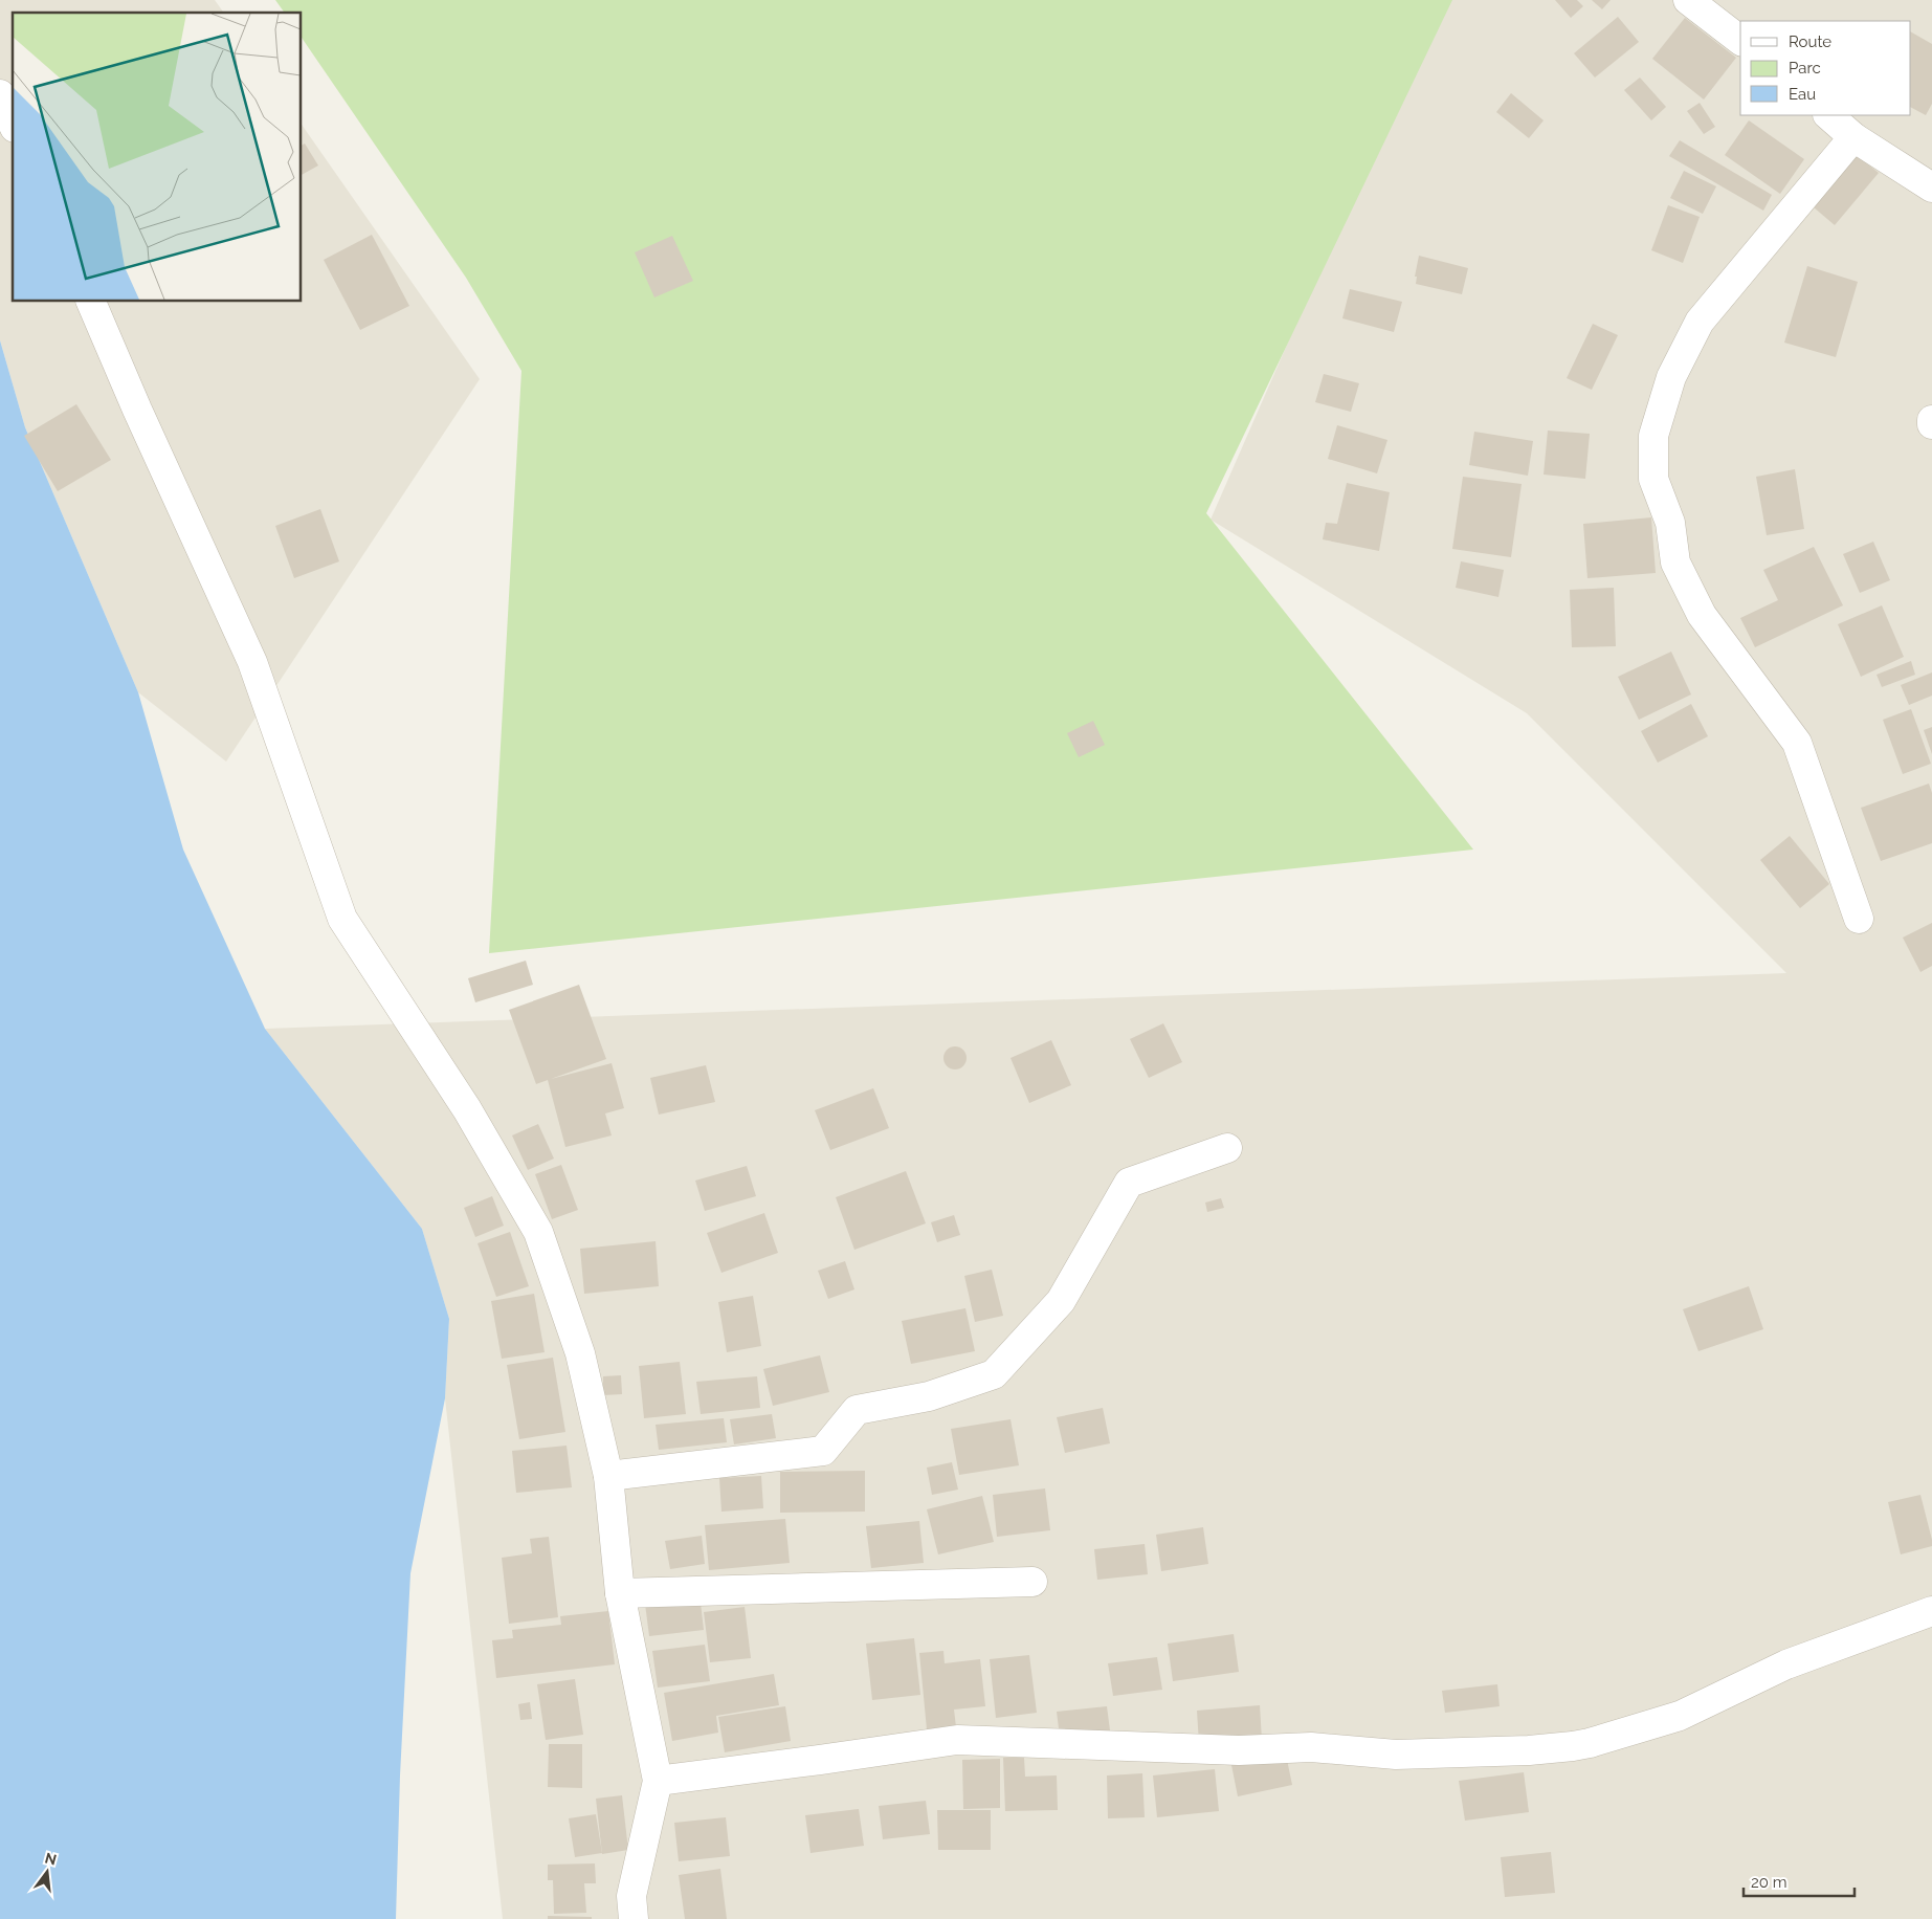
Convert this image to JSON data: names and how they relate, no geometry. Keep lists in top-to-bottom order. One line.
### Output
{"legend":["Route","Parc","Eau"],"scale_bar":"20 m","north":"top"}
